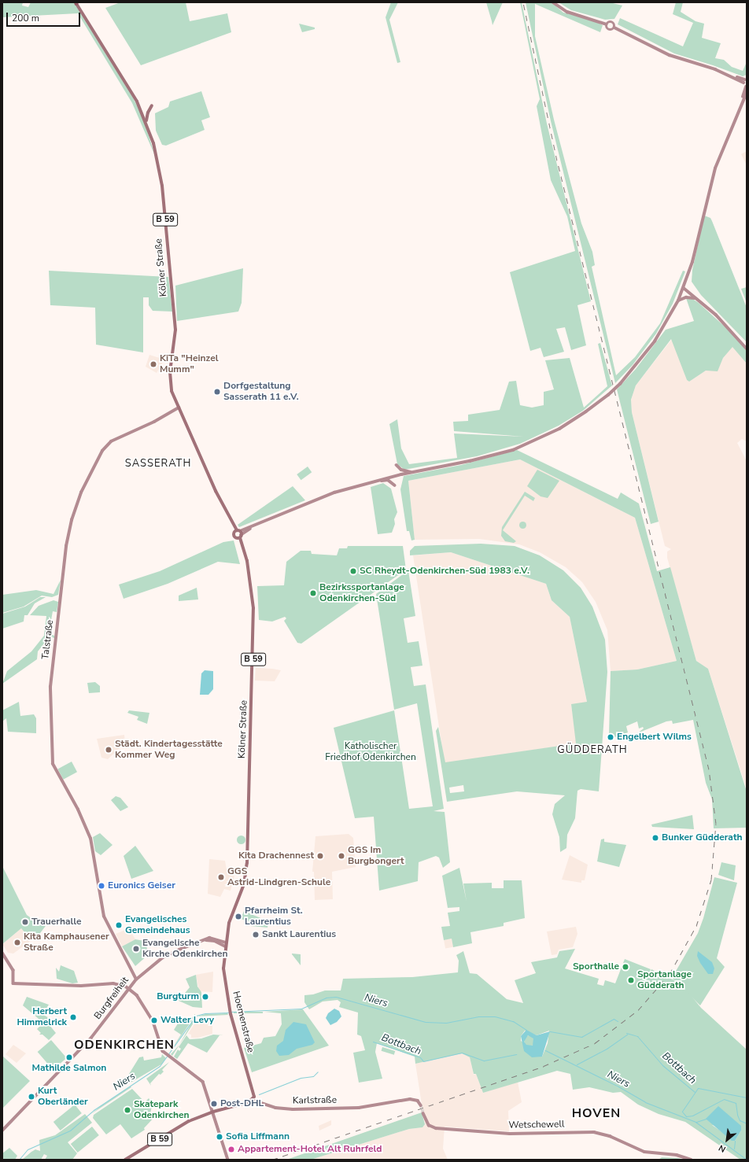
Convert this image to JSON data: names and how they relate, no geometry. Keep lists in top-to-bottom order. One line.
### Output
{"streets":{"main road":["B 59","Kölner Straße","Hoemenstraße"],"street":["Talstraße","Burgfreiheit","Karlstraße","Wetschewell"]},"crossings":[["B 59","Kölner Straße"],["B 59","Burgfreiheit"],["B 59","Hoemenstraße"],["B 59","Karlstraße"],["Kölner Straße","Talstraße"],["Kölner Straße","Burgfreiheit"],["Talstraße","Burgfreiheit"],["Hoemenstraße","Karlstraße"]],"districts":["SASSERATH","GÜDDERATH","ODENKIRCHEN","HOVEN"],"water":["Niers","Bottbach"],"parks":["Katholischer Friedhof Odenkirchen"],"places":["KiTa \"Heinzel Mumm\"","Dorfgestaltung Sasserath 11 e.V.","SC Rheydt-Odenkirchen-Süd 1983 e.V.","Bezirkssportanlage Odenkirchen-Süd","Engelbert Wilms","Städt. Kindertagesstätte Kommer Weg","Bunker Güdderath","Kita Drachennest","GGS Im Burgbongert","GGS Astrid-Lindgren-Schule","Euronics Geiser","Pfarrheim St. Laurentius","Trauerhalle","Evangelisches Gemeindehaus","Sankt Laurentius","Kita Kamphausener Straße","Evangelische Kirche Odenkirchen","Sporthalle","Sportanlage Güdderath","Burgturm","Herbert Himmelrick","Walter Levy","Mathilde Salmon","Kurt Oberländer","Post-DHL","Skatepark Odenkirchen","Sofia Liffmann","Appartement-Hotel Alt Ruhrfeld"],"scale_bar":"200 m","north":"bottom left"}
